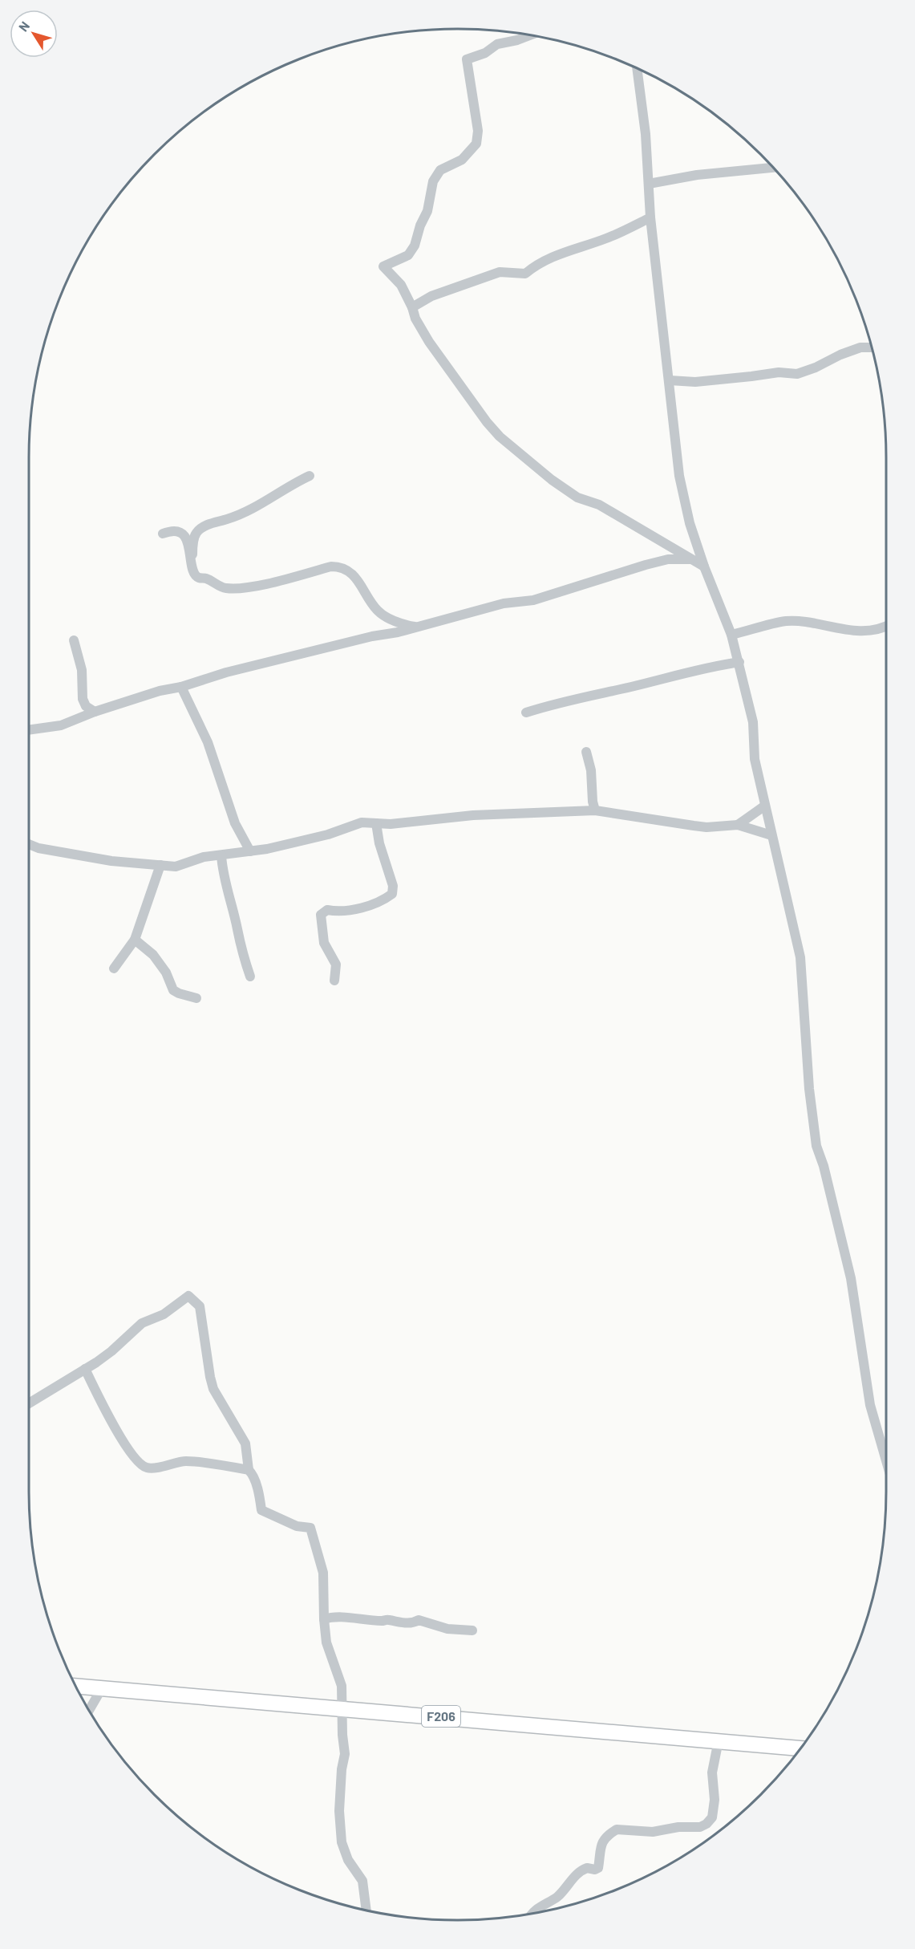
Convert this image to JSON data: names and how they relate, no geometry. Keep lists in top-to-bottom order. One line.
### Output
{"streets":{"main road":["F206"]},"north":"top left"}
